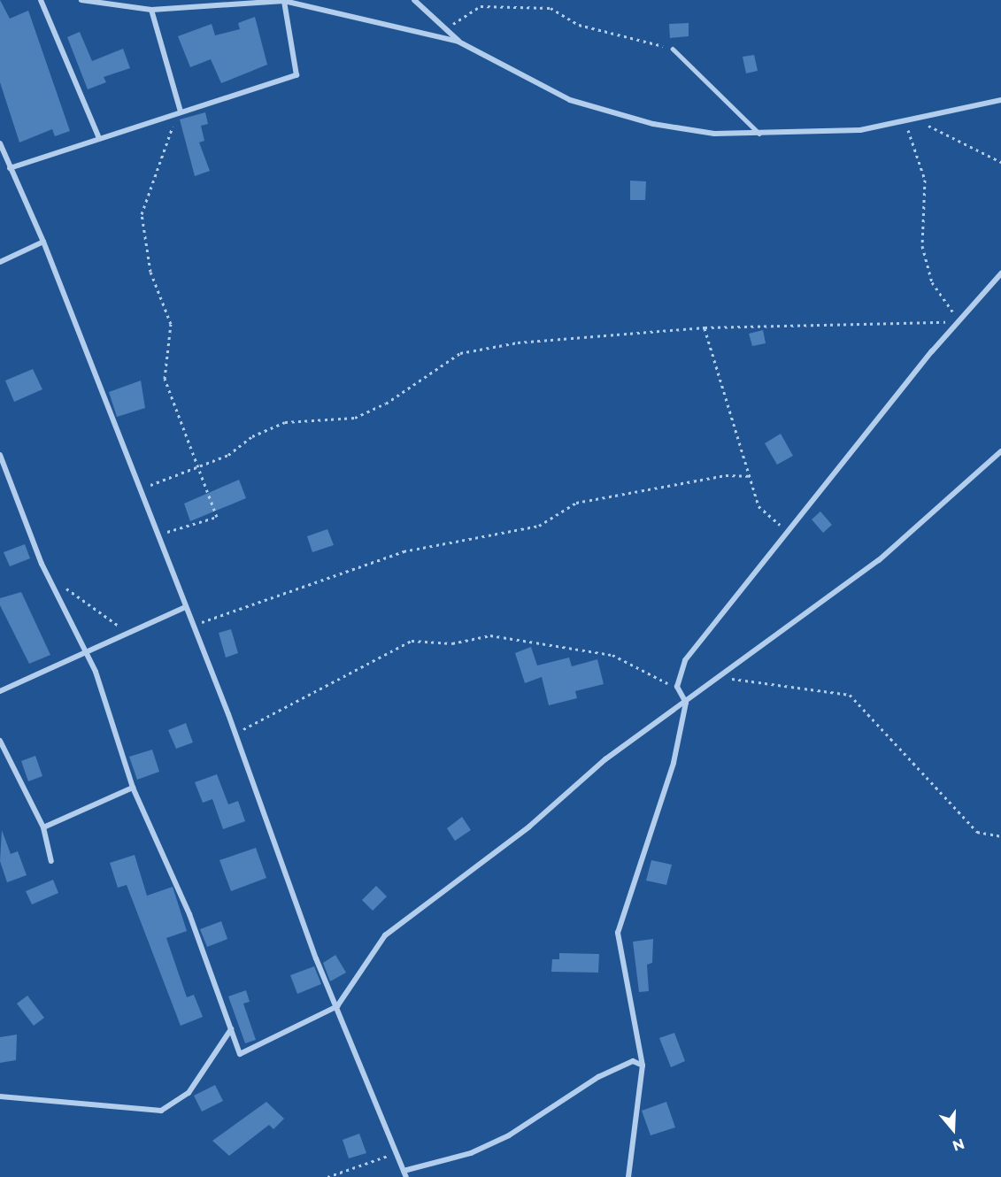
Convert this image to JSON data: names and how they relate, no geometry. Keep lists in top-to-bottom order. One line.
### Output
{"north":"bottom"}
